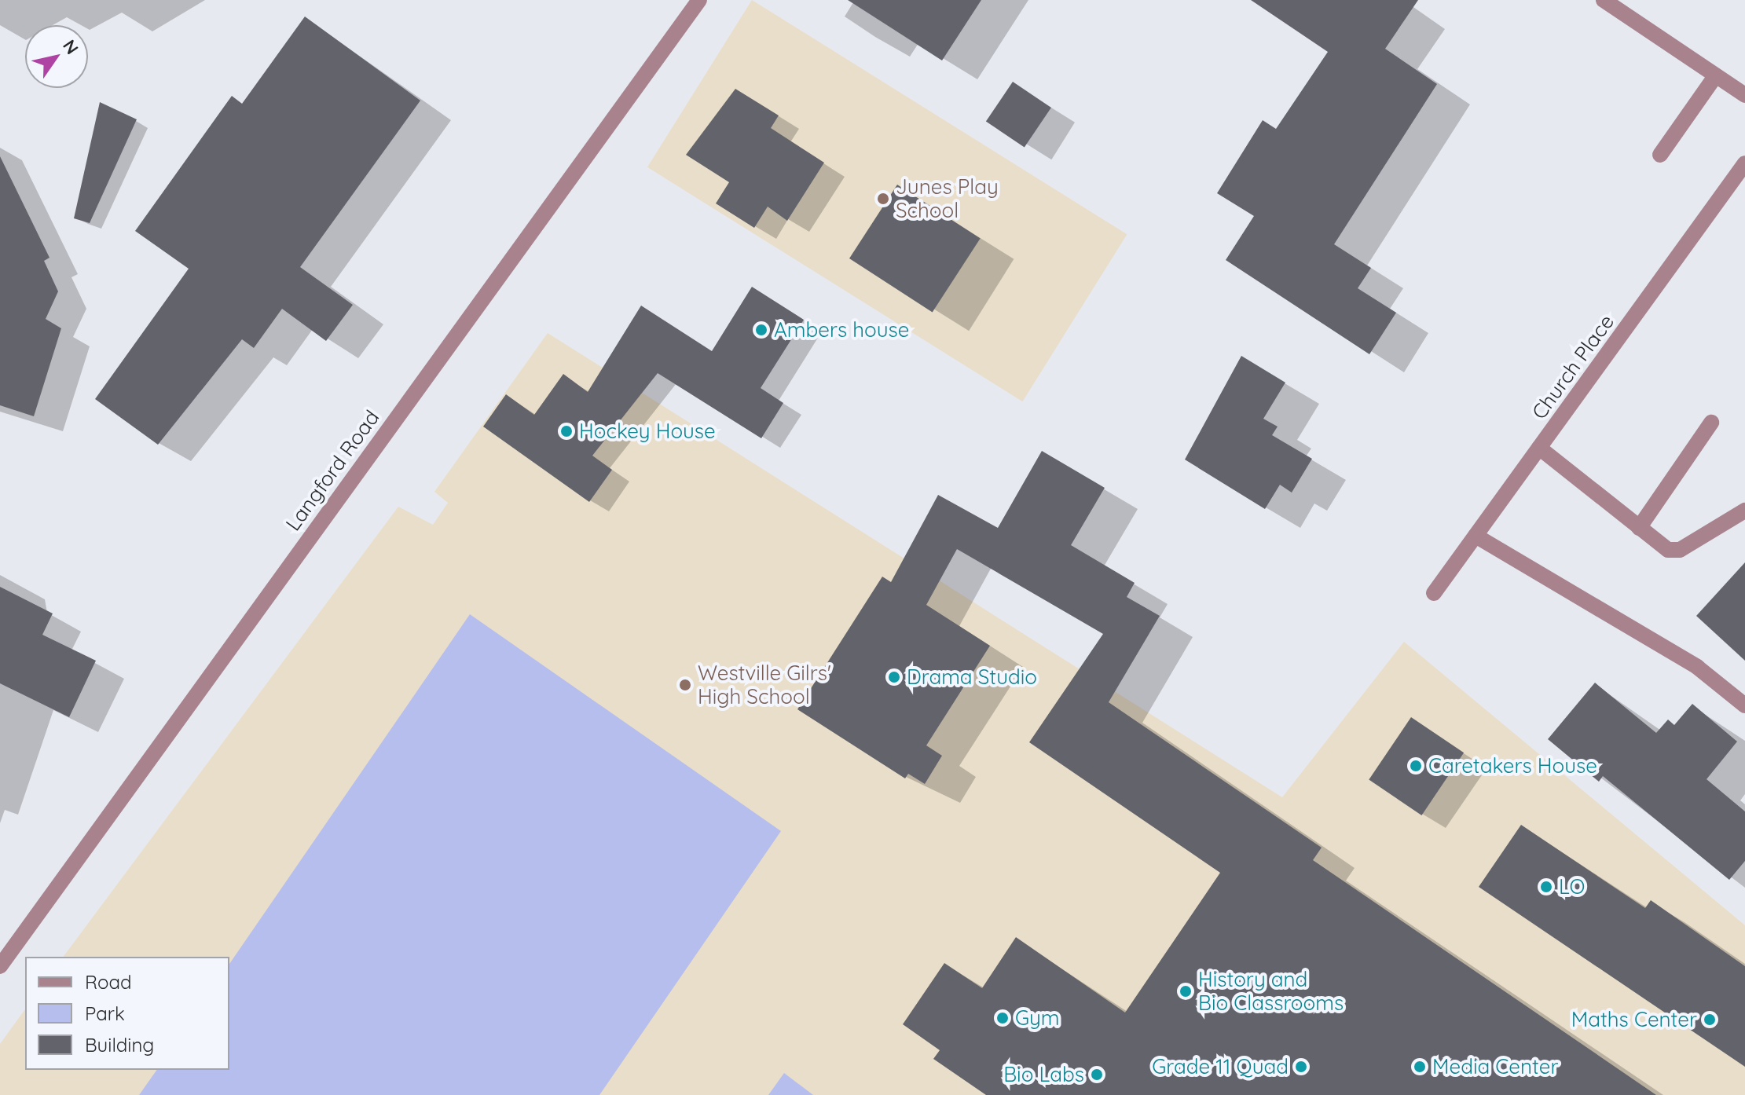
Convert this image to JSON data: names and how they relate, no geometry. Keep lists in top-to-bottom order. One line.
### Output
{"streets":{"street":["Church Place","Langford Road"]},"places":["Junes Play School","Ambers house","Hockey House","Drama Studio","Westville Gilrs' High School","Caretakers House","LO","History and Bio Classrooms","Gym","Maths Center","Grade 11 Quad","Media Center","Bio Labs"],"legend":["Road","Park","Building"],"north":"top right"}
